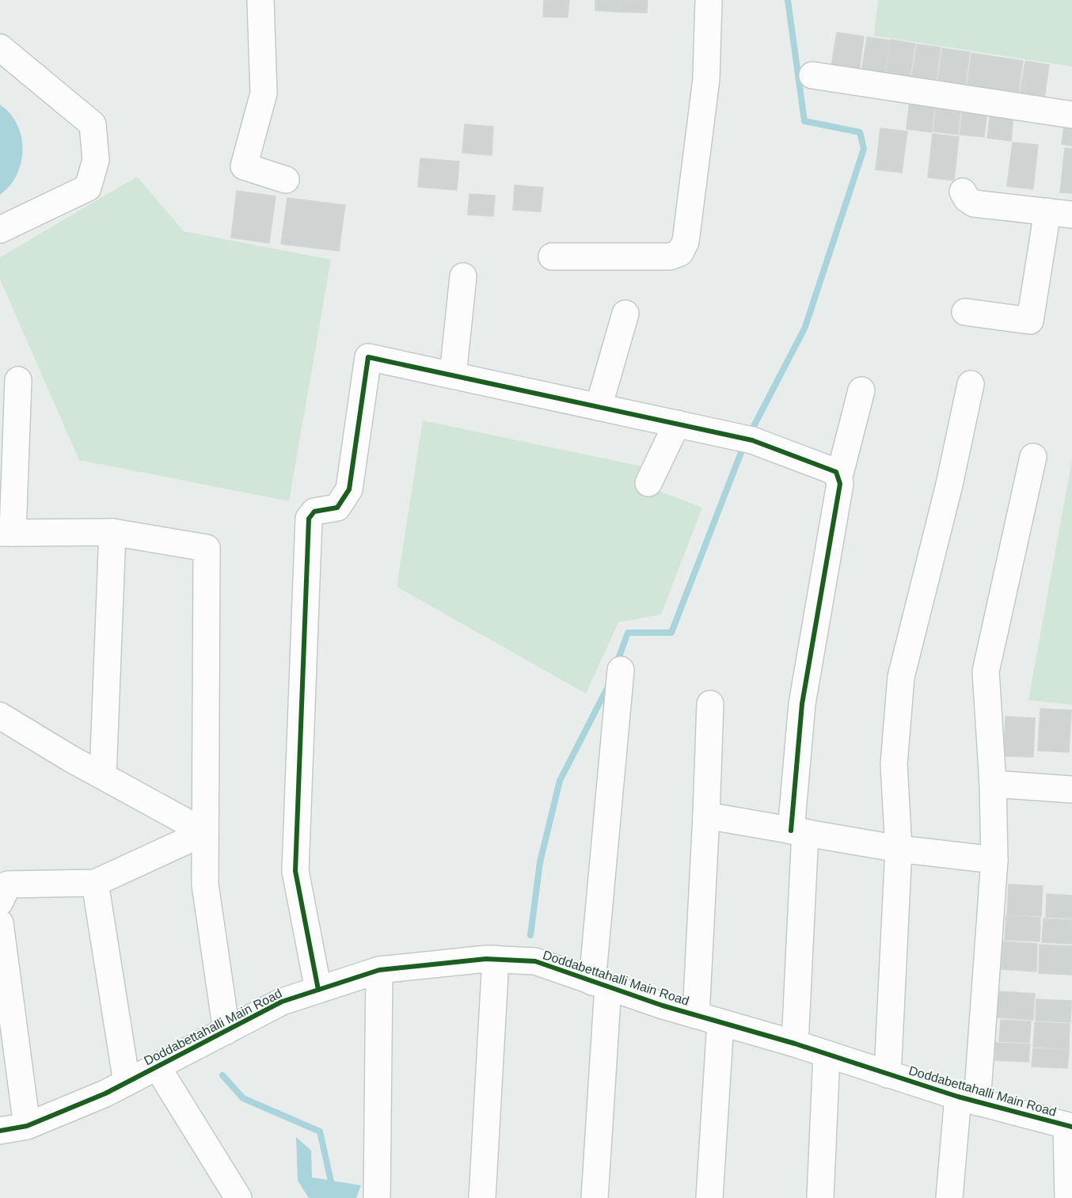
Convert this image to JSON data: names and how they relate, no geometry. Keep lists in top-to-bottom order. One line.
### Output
{"streets":{"street":["Doddabettahalli Main Road"]}}
